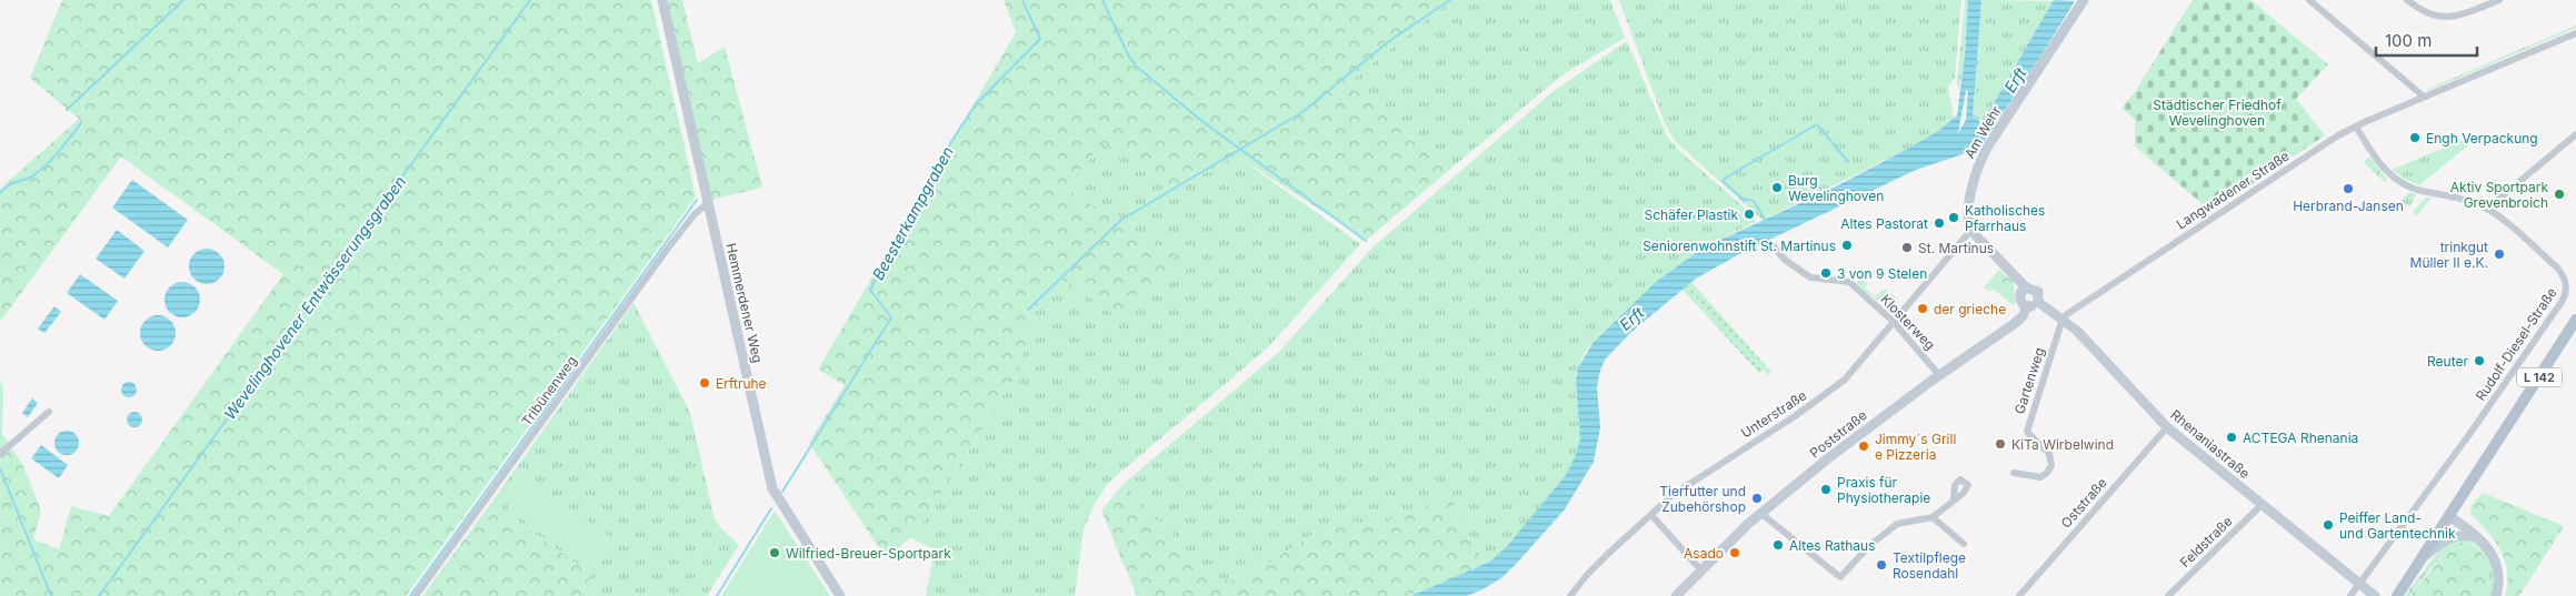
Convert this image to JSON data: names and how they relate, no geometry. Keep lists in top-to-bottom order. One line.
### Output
{"streets":{"main road":["Am Wehr","Hemmerdener Weg","L 142","Poststraße","Rhenaniastraße"],"street":["Langwadener Straße","Klosterweg","Rudolf-Diesel-Straße","Gartenweg","Tribünenweg","Unterstraße","Oststraße","Feldstraße"]},"crossings":[["Am Wehr","Unterstraße"],["Langwadener Straße","Rudolf-Diesel-Straße"],["Langwadener Straße","Gartenweg"],["Langwadener Straße","Rhenaniastraße"],["Hemmerdener Weg","Tribünenweg"],["Klosterweg","Unterstraße"],["Klosterweg","Poststraße"],["Rudolf-Diesel-Straße","Rhenaniastraße"],["Gartenweg","Rhenaniastraße"],["Poststraße","Rhenaniastraße"],["Rhenaniastraße","Oststraße"],["Rhenaniastraße","Feldstraße"]],"water":["Erft","Beesterkampgraben","Wevelinghovener Entwässerungsgraben"],"parks":["Städtischer Friedhof Wevelinghoven"],"places":["Engh Verpackung","Burg Wevelinghoven","Herbrand-Jansen","Aktiv Sportpark Grevenbroich","Schäfer Plastik","Katholisches Pfarrhaus","Altes Pastorat","Seniorenwohnstift St. Martinus","St. Martinus","trinkgut Müller II e.K.","3 von 9 Stelen","der grieche","Reuter","Erftruhe","ACTEGA Rhenania","KiTa Wirbelwind","Jimmy´s Grill e Pizzeria","Praxis für Physiotherapie","Tierfutter und Zubehörshop","Peiffer Land- und Gartentechnik","Altes Rathaus","Wilfried-Breuer-Sportpark","Asado","Textilpflege Rosendahl"],"scale_bar":"100 m"}
